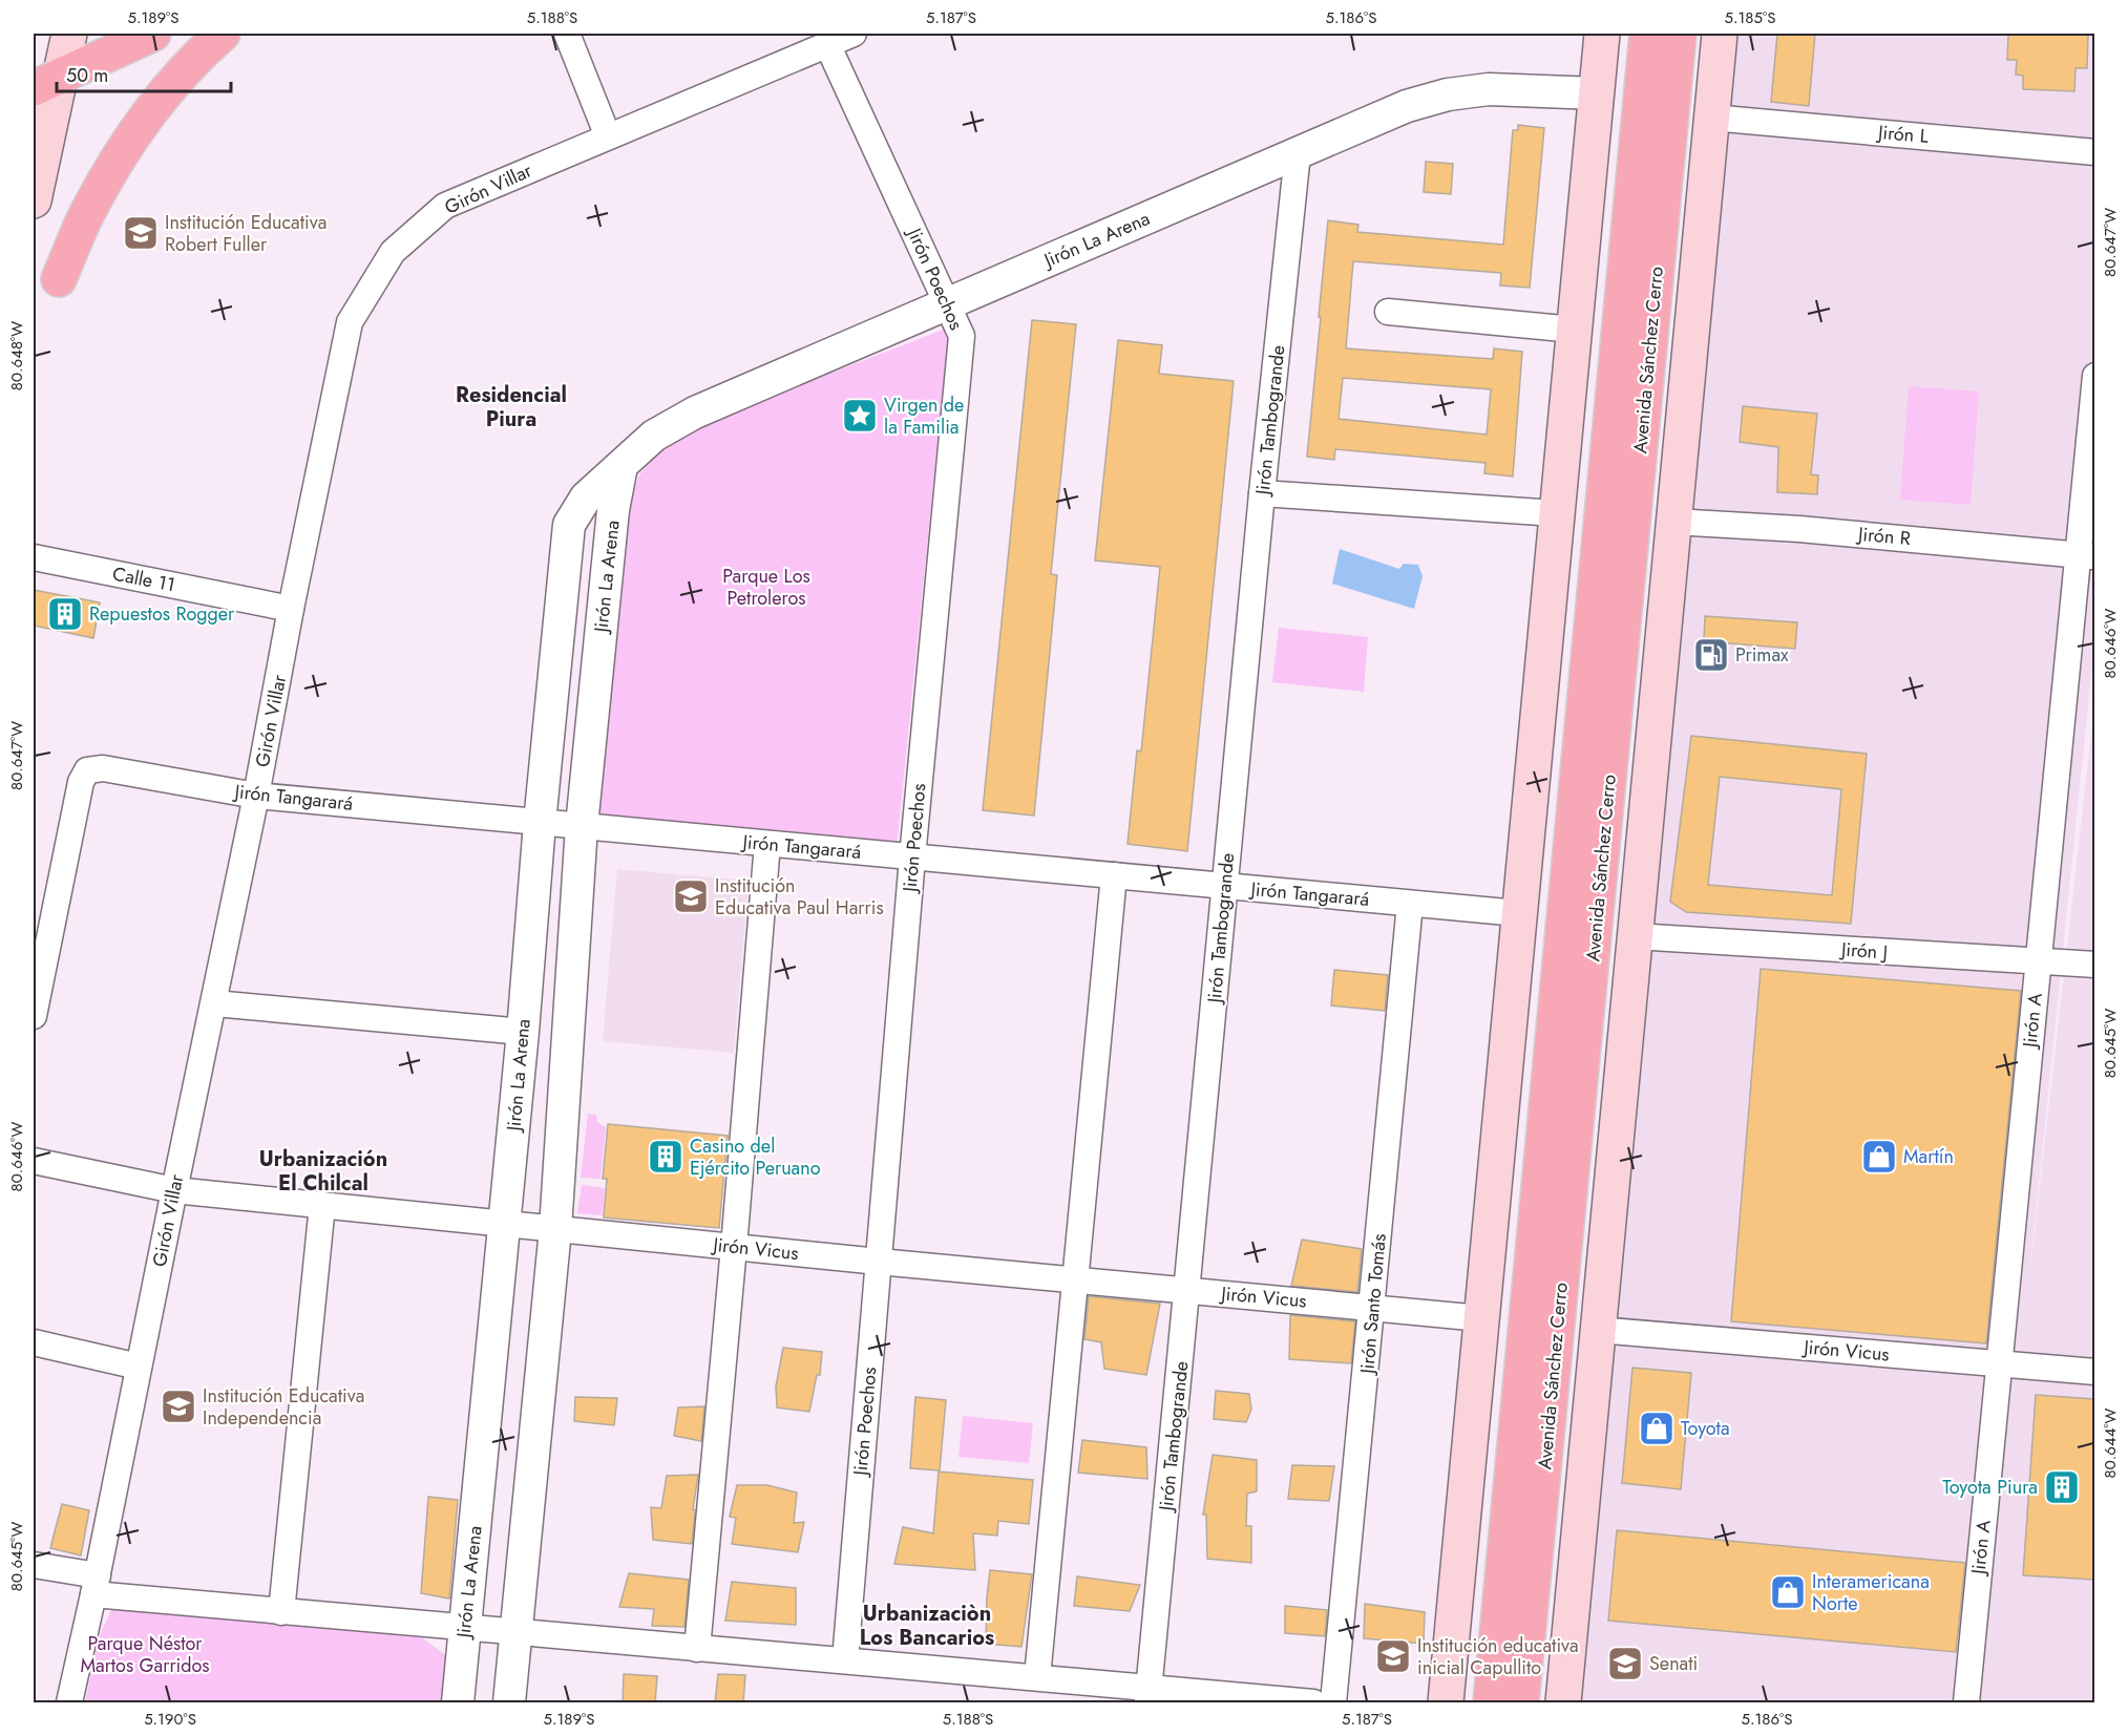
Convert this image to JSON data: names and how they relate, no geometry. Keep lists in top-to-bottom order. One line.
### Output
{"streets":{"main road":["Avenida Sánchez Cerro"],"street":["Jirón L","Girón Villar","Jirón La Arena","Jirón Poechos","Jirón Tambogrande","Jirón R","Calle 11","Jirón Tangarará","Jirón J","Jirón A","Jirón Vicus","Jirón Santo Tomás"]},"crossings":[["Jirón L","Avenida Sánchez Cerro"],["Girón Villar","Jirón Poechos"],["Girón Villar","Calle 11"],["Girón Villar","Jirón Tangarará"],["Girón Villar","Jirón Vicus"],["Jirón La Arena","Jirón Poechos"],["Jirón La Arena","Jirón Tambogrande"],["Jirón La Arena","Jirón Tangarará"],["Jirón La Arena","Jirón Vicus"],["Jirón Poechos","Jirón Tangarará"],["Jirón Poechos","Jirón Vicus"],["Avenida Sánchez Cerro","Jirón R"],["Avenida Sánchez Cerro","Jirón J"],["Avenida Sánchez Cerro","Jirón Vicus"],["Jirón Tambogrande","Jirón Tangarará"],["Jirón Tambogrande","Jirón Vicus"],["Jirón R","Jirón A"],["Jirón Tangarará","Jirón Santo Tomás"],["Jirón J","Jirón A"],["Jirón A","Jirón Vicus"],["Jirón Vicus","Jirón Santo Tomás"]],"districts":["Residencial Piura","Urbanización El Chilcal","Urbanizaciòn Los Bancarios"],"parks":["Parque Los Petroleros","Parque Néstor Martos Garridos"],"places":{"school or university":["Institución Educativa Robert Fuller","Institución Educativa Paul Harris","Institución Educativa Independencia","Institución educativa inicial Capullito","Senati"],"place":["Virgen de la Familia"],"building":["Repuestos Rogger","Casino del Ejército Peruano","Toyota Piura"],"fuel station":["Primax"],"shop":["Martín","Toyota","Interamericana Norte"]},"scale_bar":"50 m","coordinates":["5.189°S","5.188°S","5.187°S","5.186°S","5.185°S","80.647°W","80.648°W","80.646°W","80.645°W","80.644°W","5.190°S"]}
